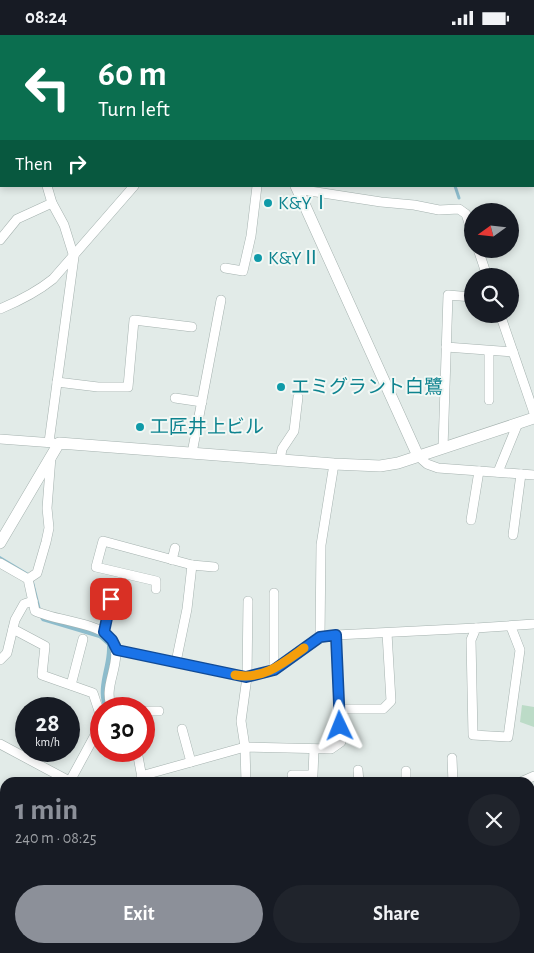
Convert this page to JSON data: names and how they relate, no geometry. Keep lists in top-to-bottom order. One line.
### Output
{"places":["K&YⅠ","K&YⅡ","エミグラント白鷺","工匠井上ビル"],"north":"left","page":{"status":"08:24","turn":["60 m","Turn left"],"then":"Then","speed":"28 km/h","limit":"30","heading":["1 min","240 m · 08:25"],"buttons":["Exit","Share"]}}
